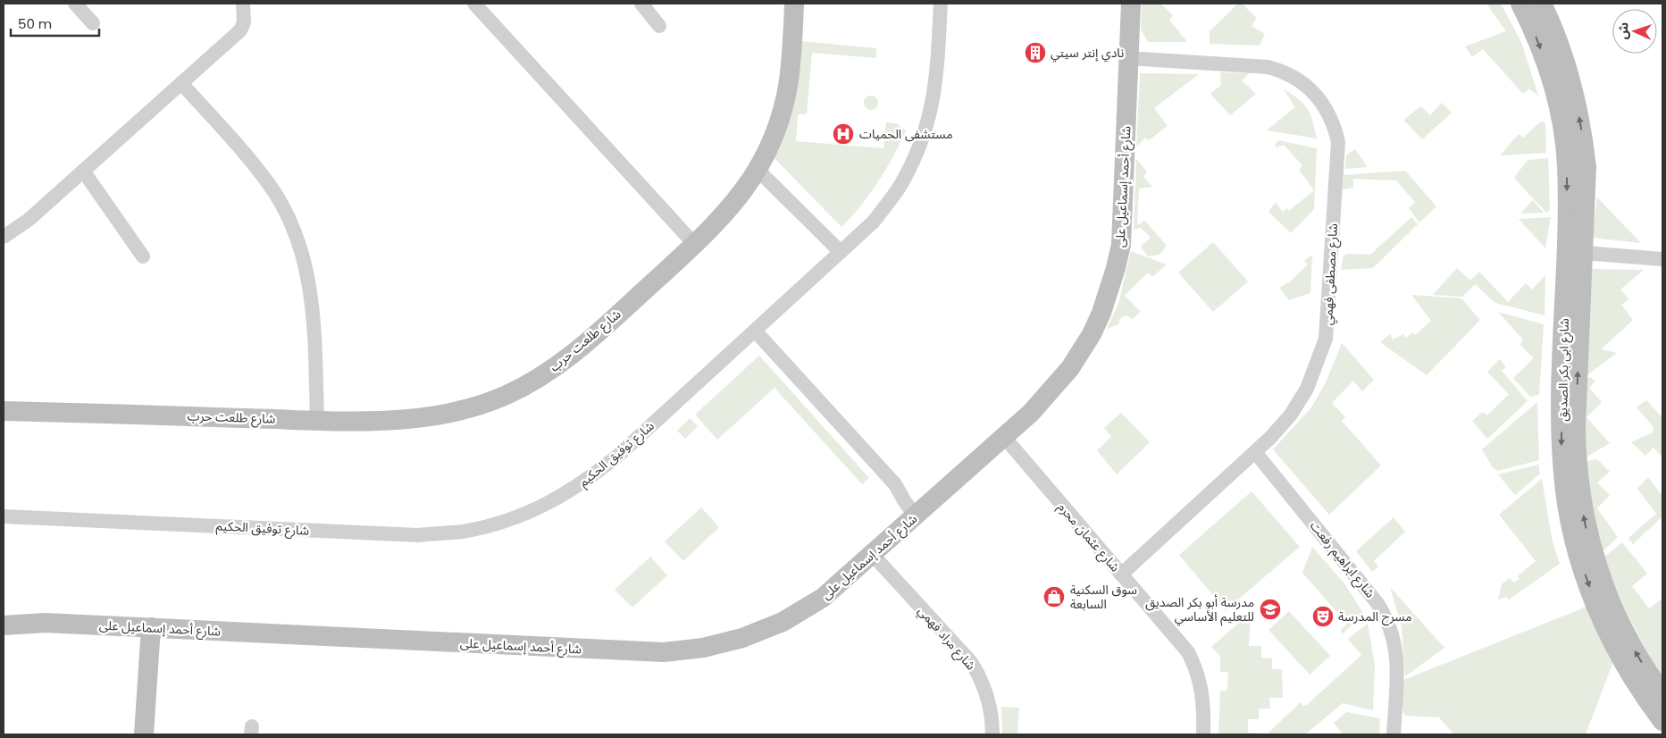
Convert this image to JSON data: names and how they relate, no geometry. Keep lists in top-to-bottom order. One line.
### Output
{"streets":{"street":["شارع أحمد إسماعيل على","شارع مصطفى فهمي","شارع طلعت حرب","شارع ابى بكر الصديق","شارع توفيق الحكيم","شارع عثمان محرم","شارع ابراهيم رفعت","شارع مراد فهمي"]},"crossings":[["شارع أحمد إسماعيل على","شارع مصطفى فهمي"],["شارع أحمد إسماعيل على","شارع عثمان محرم"],["شارع أحمد إسماعيل على","شارع مراد فهمي"],["شارع مصطفى فهمي","شارع عثمان محرم"],["شارع مصطفى فهمي","شارع ابراهيم رفعت"]],"places":{"building":["نادي إنتر سيتي"],"hospital":["مستشفى الحميات"],"shop":["سوق السكنية السابعة"],"school or university":["مدرسة أبو بكر الصديق للتعليم الأساسي"],"theatre":["مسرح المدرسة"]},"scale_bar":"50 m","north":"left"}
